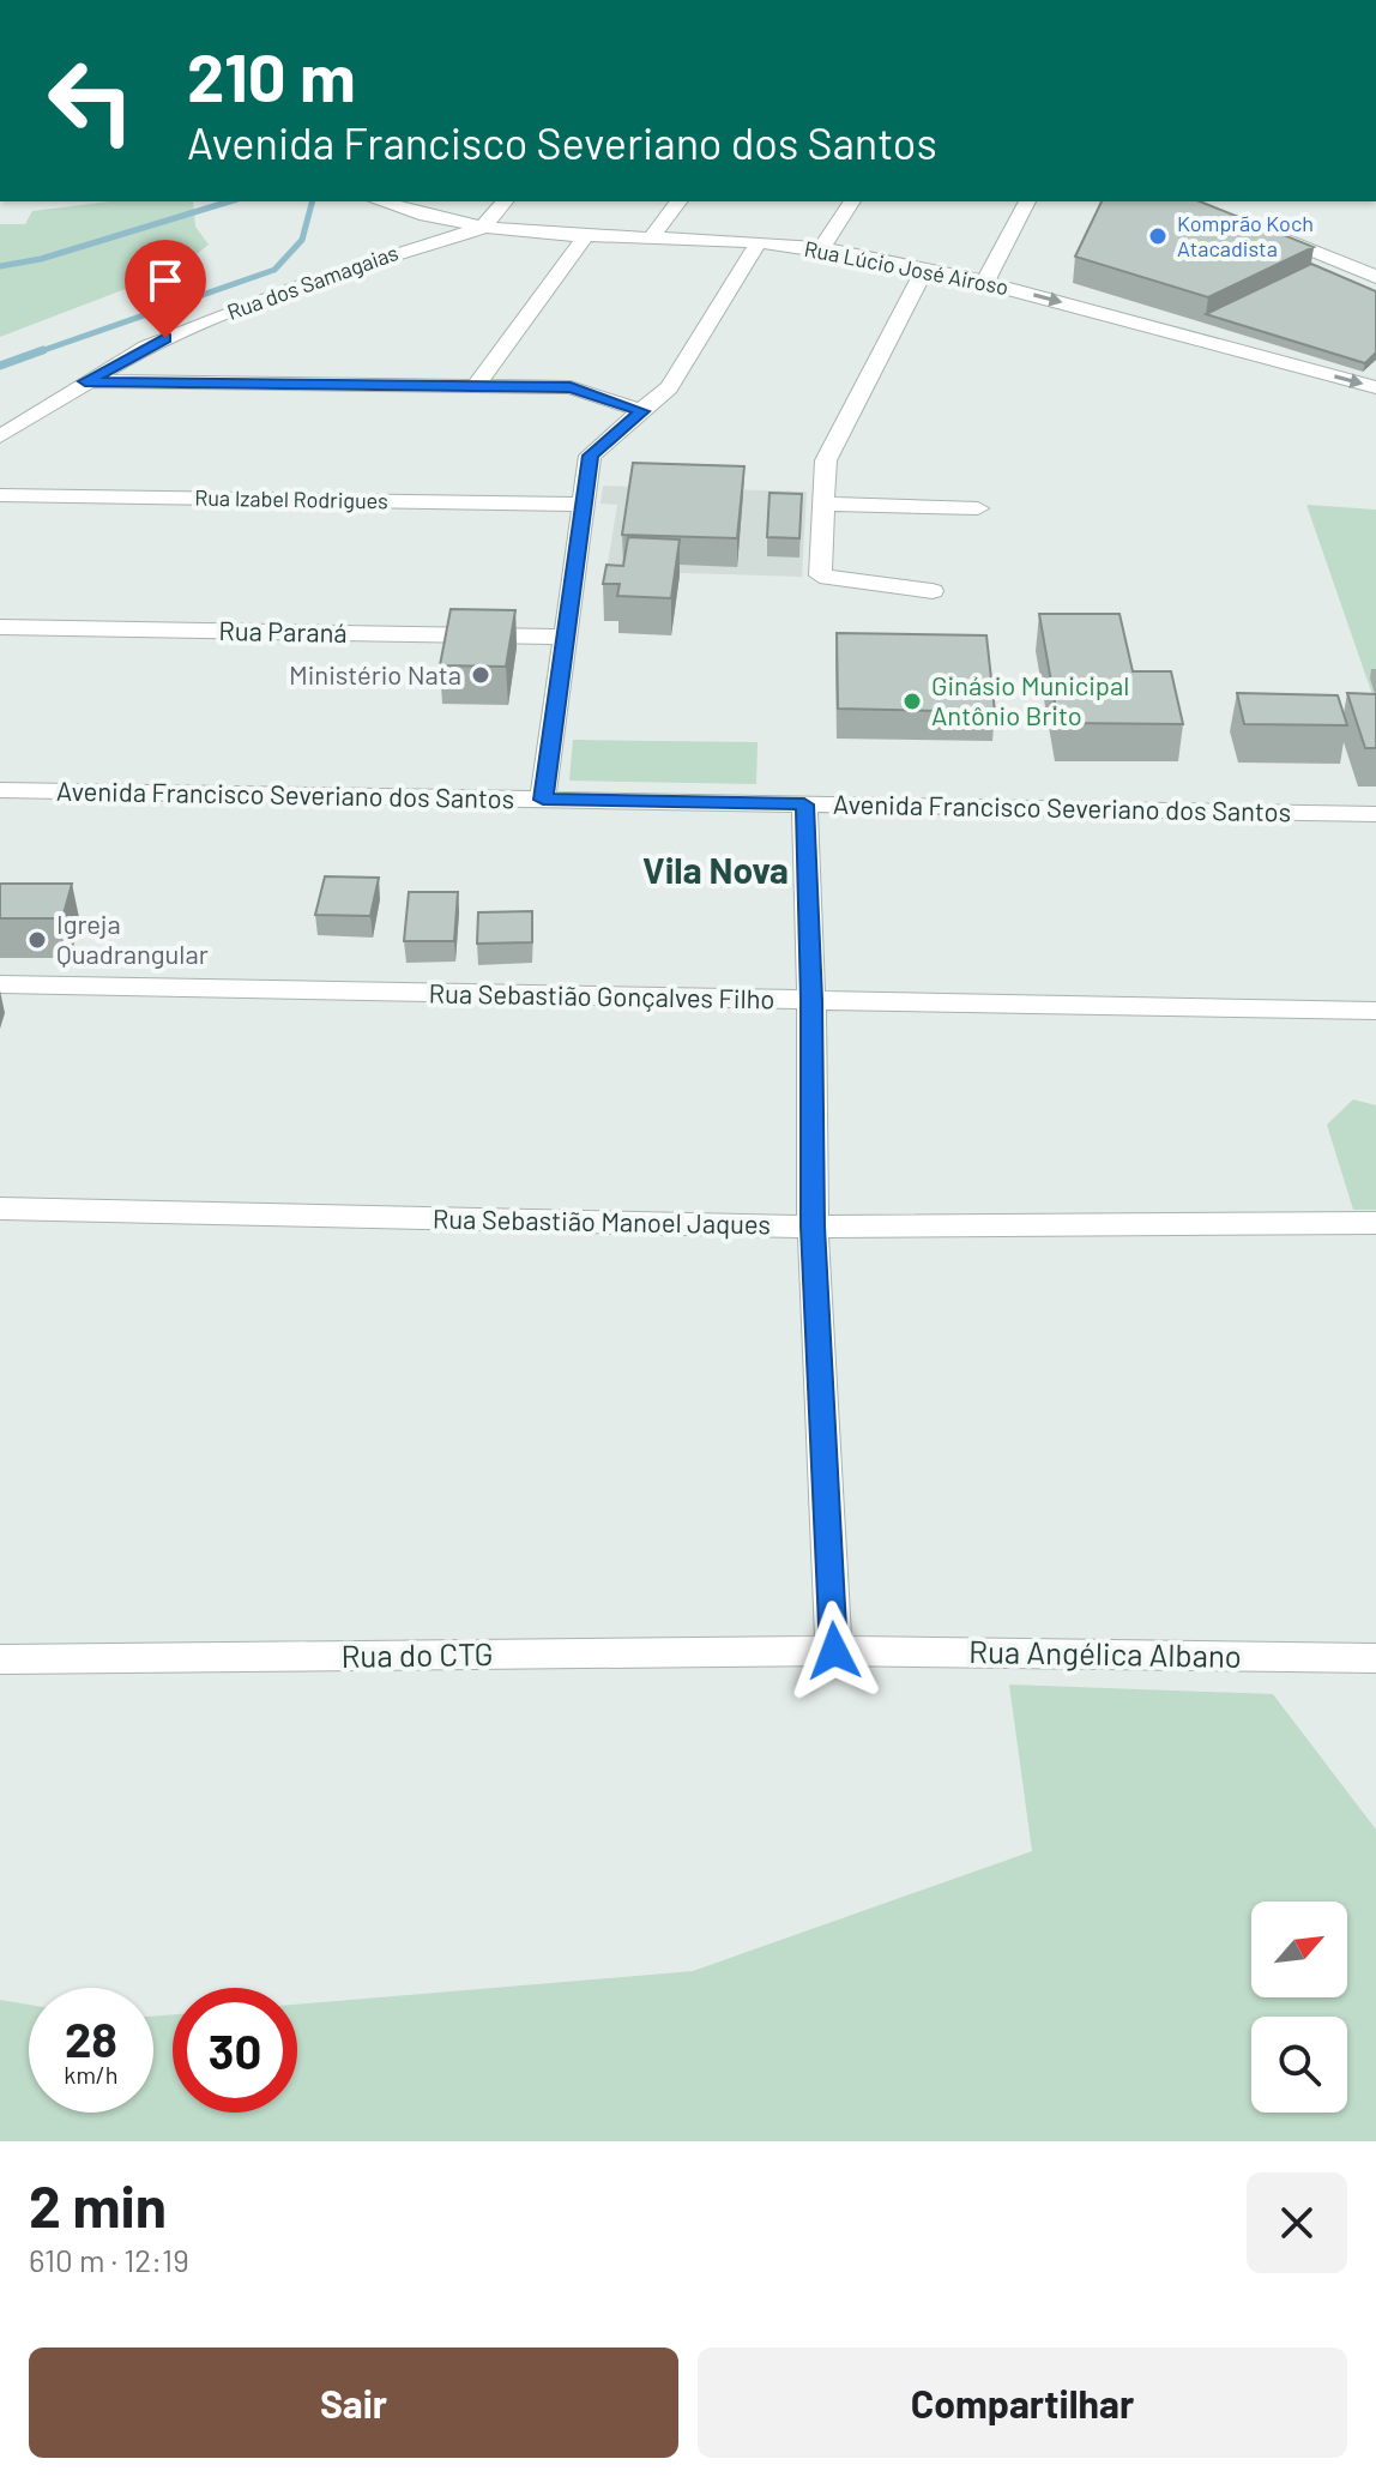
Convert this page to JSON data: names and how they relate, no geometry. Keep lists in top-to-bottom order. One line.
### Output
{"streets":{"street":["Rua Lúcio José Airoso","Rua dos Samagaias","Rua Izabel Rodrigues","Rua Paraná","Avenida Francisco Severiano dos Santos","Rua Sebastião Gonçalves Filho","Rua Sebastião Manoel Jaques","Rua Angélica Albano","Rua do CTG"]},"crossings":[["Rua Lúcio José Airoso","Rua dos Samagaias"],["Rua Angélica Albano","Rua do CTG"]],"districts":["Vila Nova"],"places":["Komprão Koch Atacadista","Ministério Nata","Ginásio Municipal Antônio Brito","Igreja Quadrangular"],"north":"top right","page":{"turn":["210 m","Avenida Francisco Severiano dos Santos"],"speed":"28 km/h","limit":"30","heading":["2 min","610 m · 12:19"],"buttons":["Sair","Compartilhar"]}}
